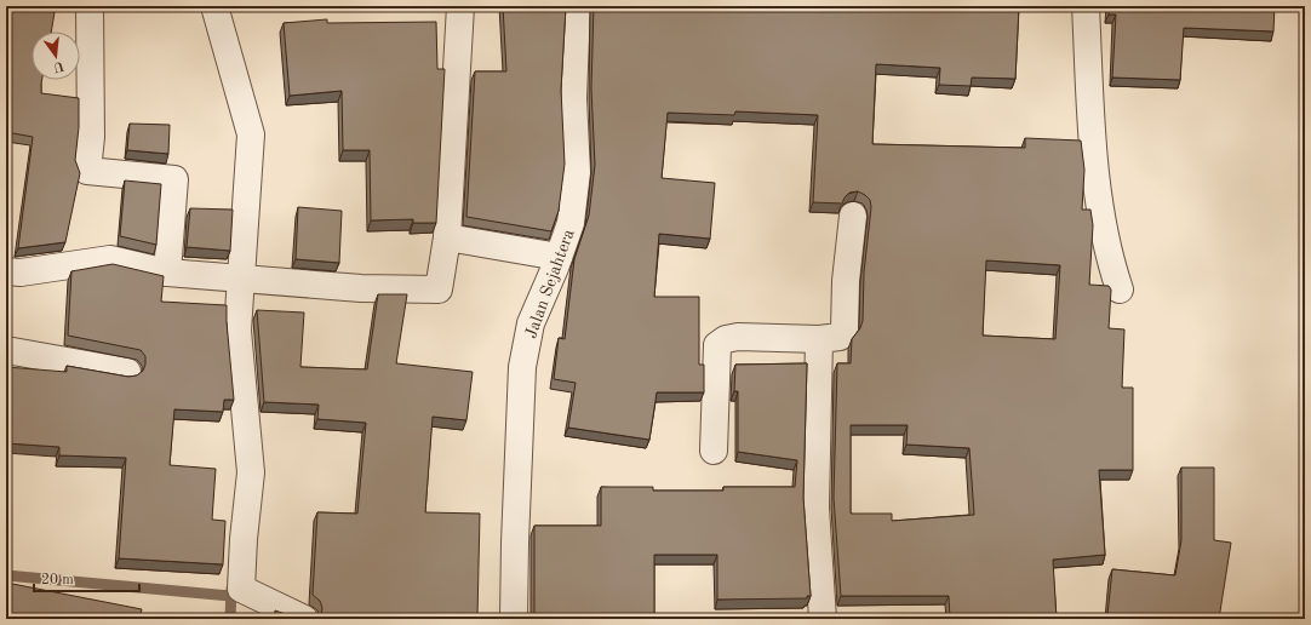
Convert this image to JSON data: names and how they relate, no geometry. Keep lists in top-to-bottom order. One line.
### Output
{"streets":{"street":["Jalan Sejahtera"]},"scale_bar":"20 m","north":"bottom"}
